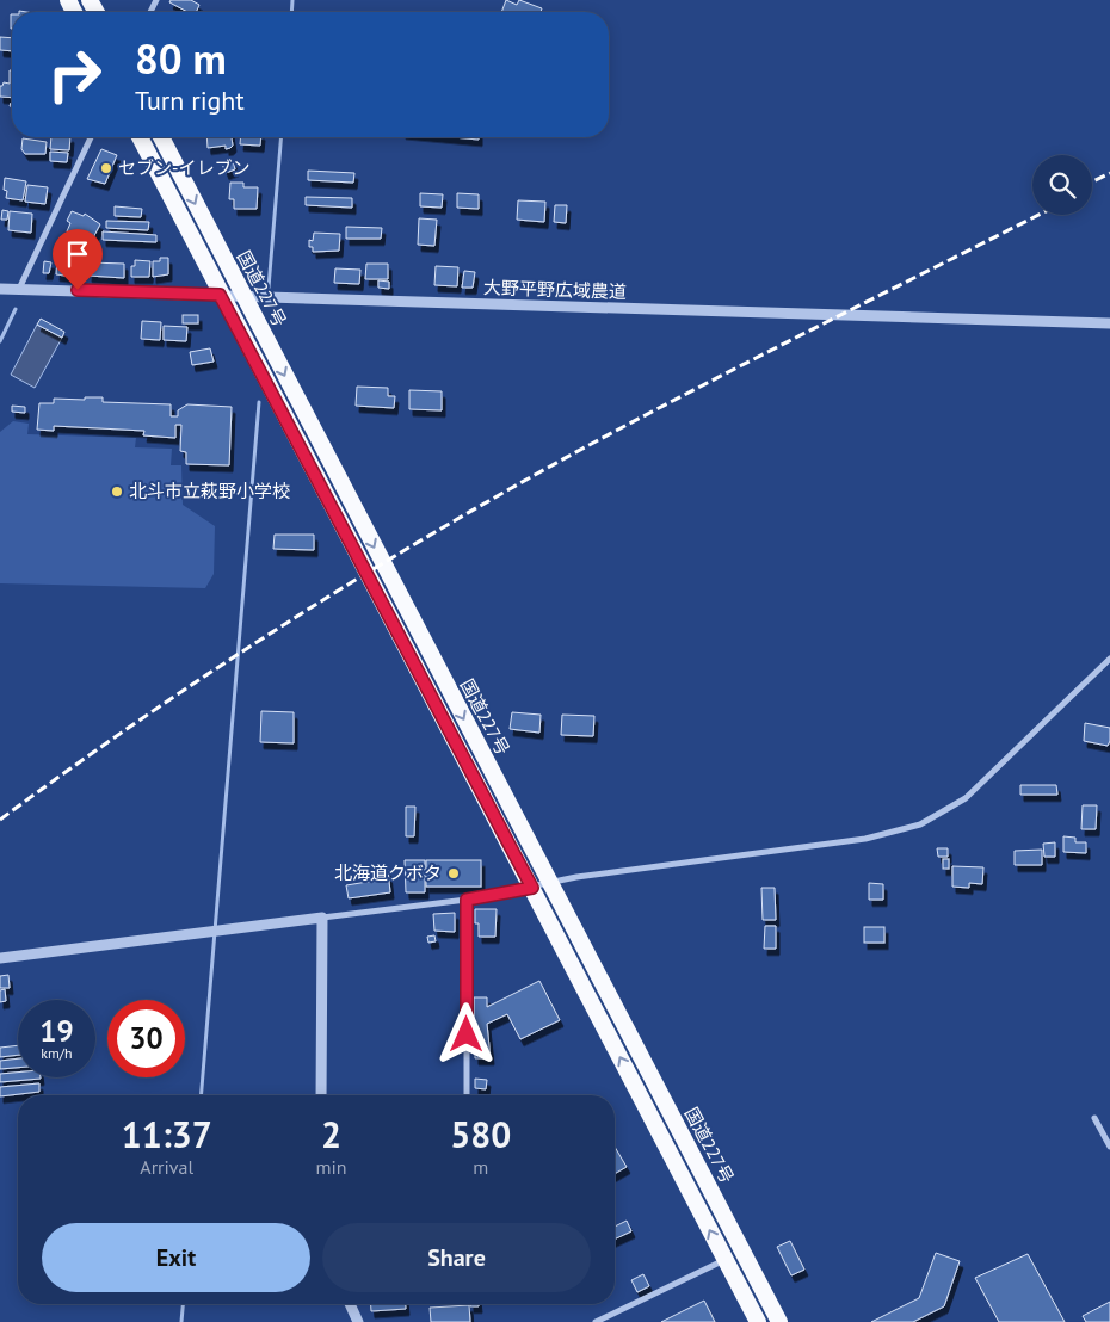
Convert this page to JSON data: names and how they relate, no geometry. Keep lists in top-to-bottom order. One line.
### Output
{"streets":{"highway":["国道227号"],"street":["大野平野広域農道"]},"crossings":[["国道227号","大野平野広域農道"]],"places":["セブン-イレブン","北斗市立萩野小学校","北海道クボタ"],"page":{"turn":["80 m","Turn right"],"speed":"19 km/h","limit":"30","eta":["11:37","Arrival","2","min","580","m"],"buttons":["Exit","Share"]}}
